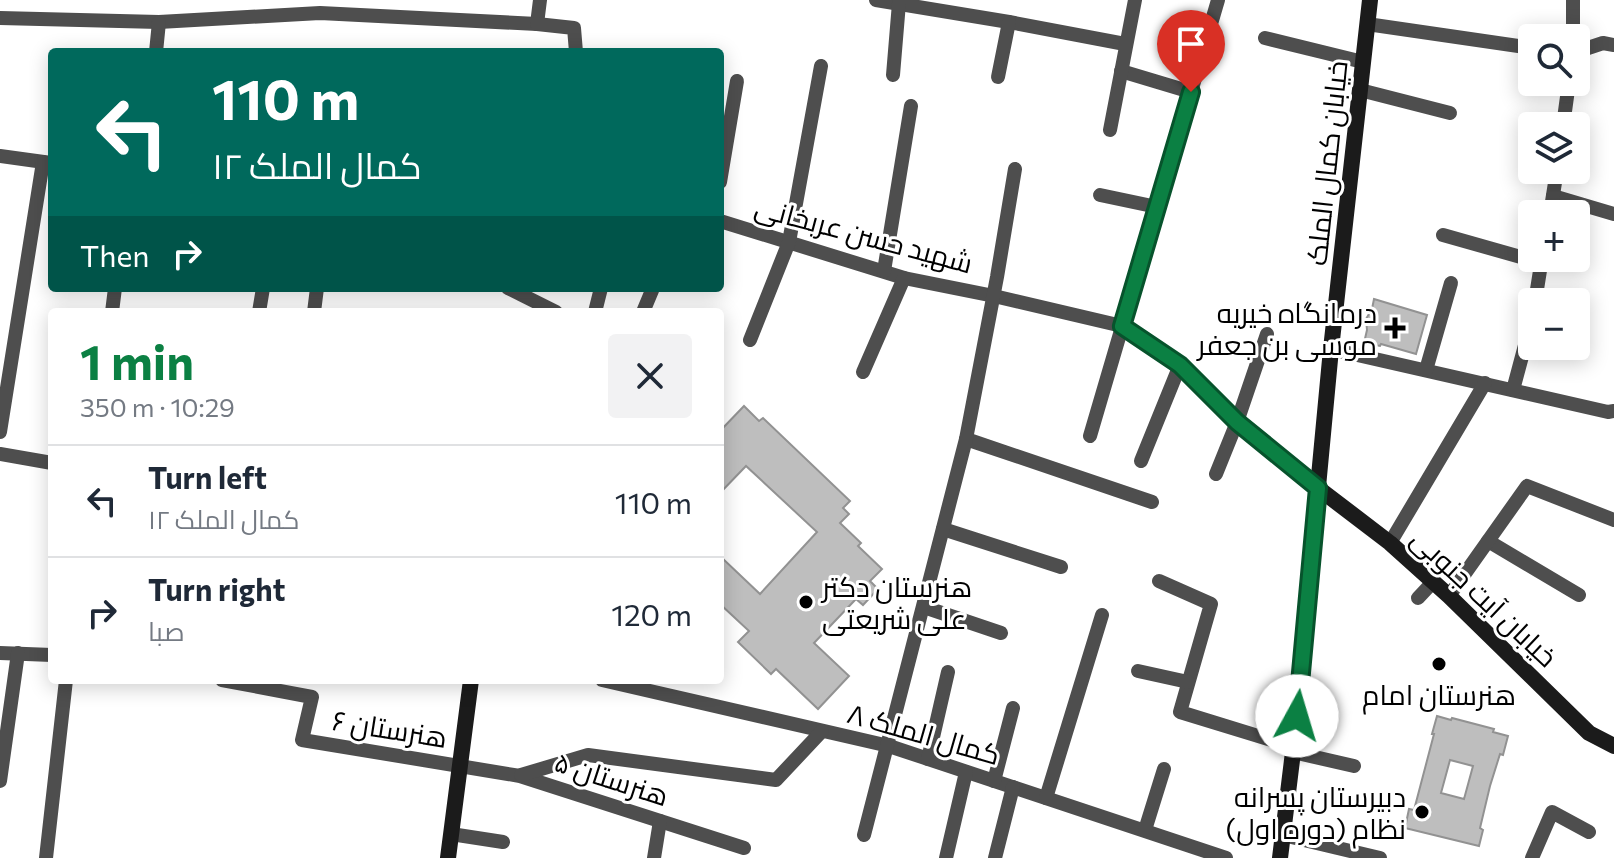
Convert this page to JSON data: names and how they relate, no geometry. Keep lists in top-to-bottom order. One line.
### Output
{"streets":{"main road":["خیابان کمال الملک","خیابان آیت جنوبی"],"street":["شهید حسن عربخانی","هنرستان ۶","کمال الملک ۸","هنرستان ۵"]},"crossings":[["خیابان کمال الملک","خیابان آیت جنوبی"],["هنرستان ۶","هنرستان ۵"]],"places":{"health":["درمانگاه خیریه موسی بن جعفر"],"other":["هنرستان دکتر علی شریعتی","هنرستان امام","دبیرستان پسرانه نظام (دوره اول)"]},"page":{"map_buttons":["+","−"],"turn":["110 m","کمال الملک ۱۲"],"then":"Then","heading":["1 min","350 m · 10:29"],"list":[{"name":"Turn left","note":"کمال الملک ۱۲","value":"110 m"},{"name":"Turn right","note":"صبا","value":"120 m"}]}}
